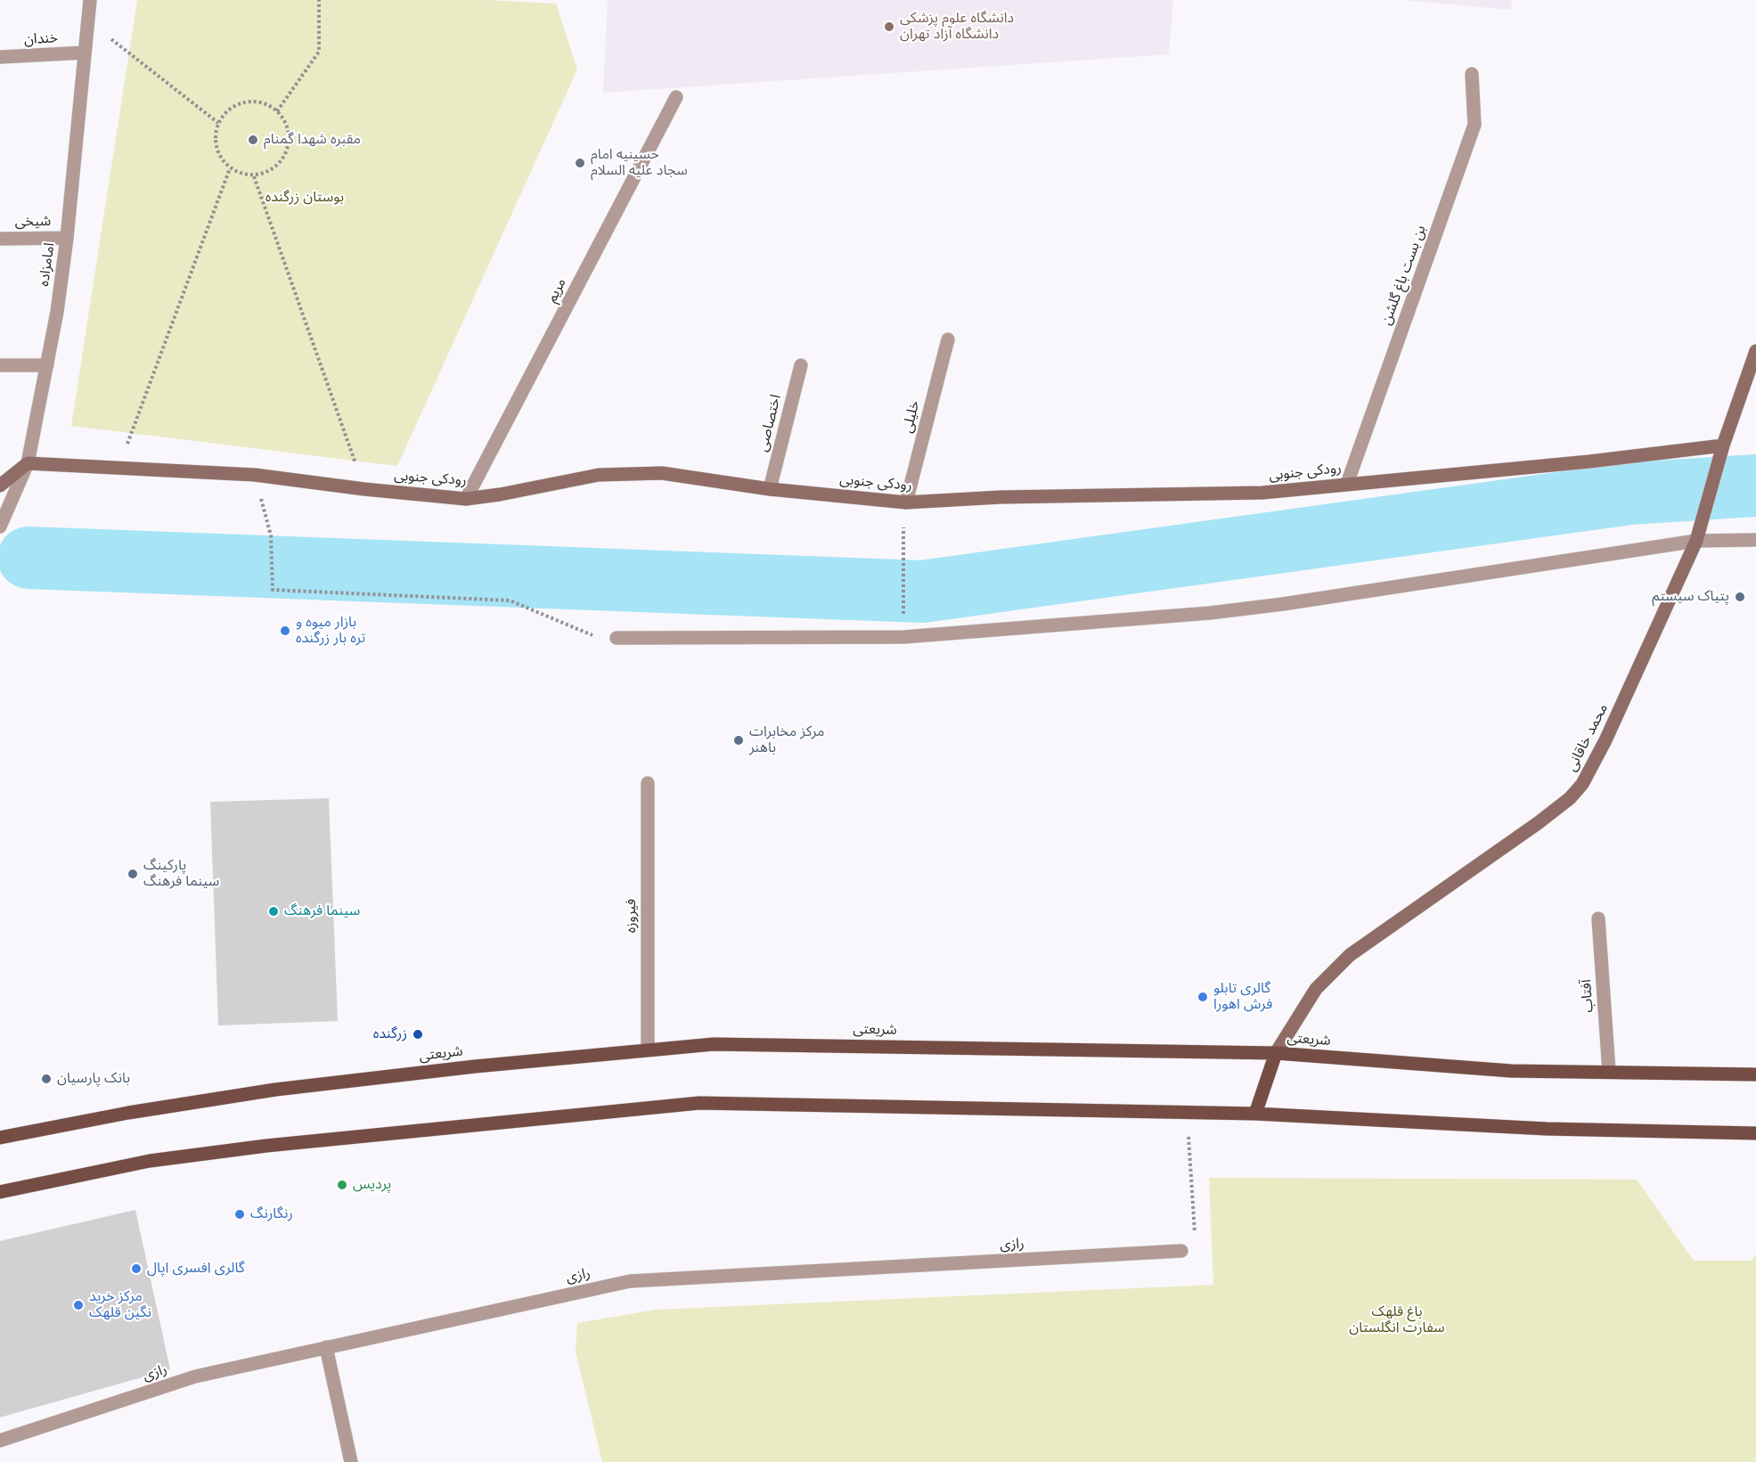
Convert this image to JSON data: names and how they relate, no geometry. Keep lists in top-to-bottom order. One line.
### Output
{"streets":{"main road":["شریعتی"],"street":["خندان","شیخی","امامزاده","بن بست باغ گلشن","مریم","خلیلی","اختصاصی","رودکی جنوبی","محمد خاقانی","فیروزه","آفتاب","رازی"]},"crossings":[["خندان","امامزاده"],["شیخی","امامزاده"],["امامزاده","رودکی جنوبی"],["بن بست باغ گلشن","رودکی جنوبی"],["مریم","رودکی جنوبی"],["خلیلی","رودکی جنوبی"],["اختصاصی","رودکی جنوبی"],["رودکی جنوبی","محمد خاقانی"],["محمد خاقانی","شریعتی"],["فیروزه","شریعتی"],["آفتاب","شریعتی"]],"parks":["بوستان زرگنده","باغ قلهک سفارت انگلستان"],"places":["دانشگاه علوم پزشکی دانشگاه آزاد تهران","مقبره شهدا گمنام","حسینیه امام سجاد علیه السلام","پتیاک سیستم","بازار میوه و تره بار زرگنده","مرکز مخابرات باهنر","پارکینگ سینما فرهنگ","سینما فرهنگ","گالری تابلو فرش اهورا","زرگنده","بانک پارسیان","پردیس","رنگارنگ","گالری افسری اپال","مرکز خرید نگین قلهک"]}
